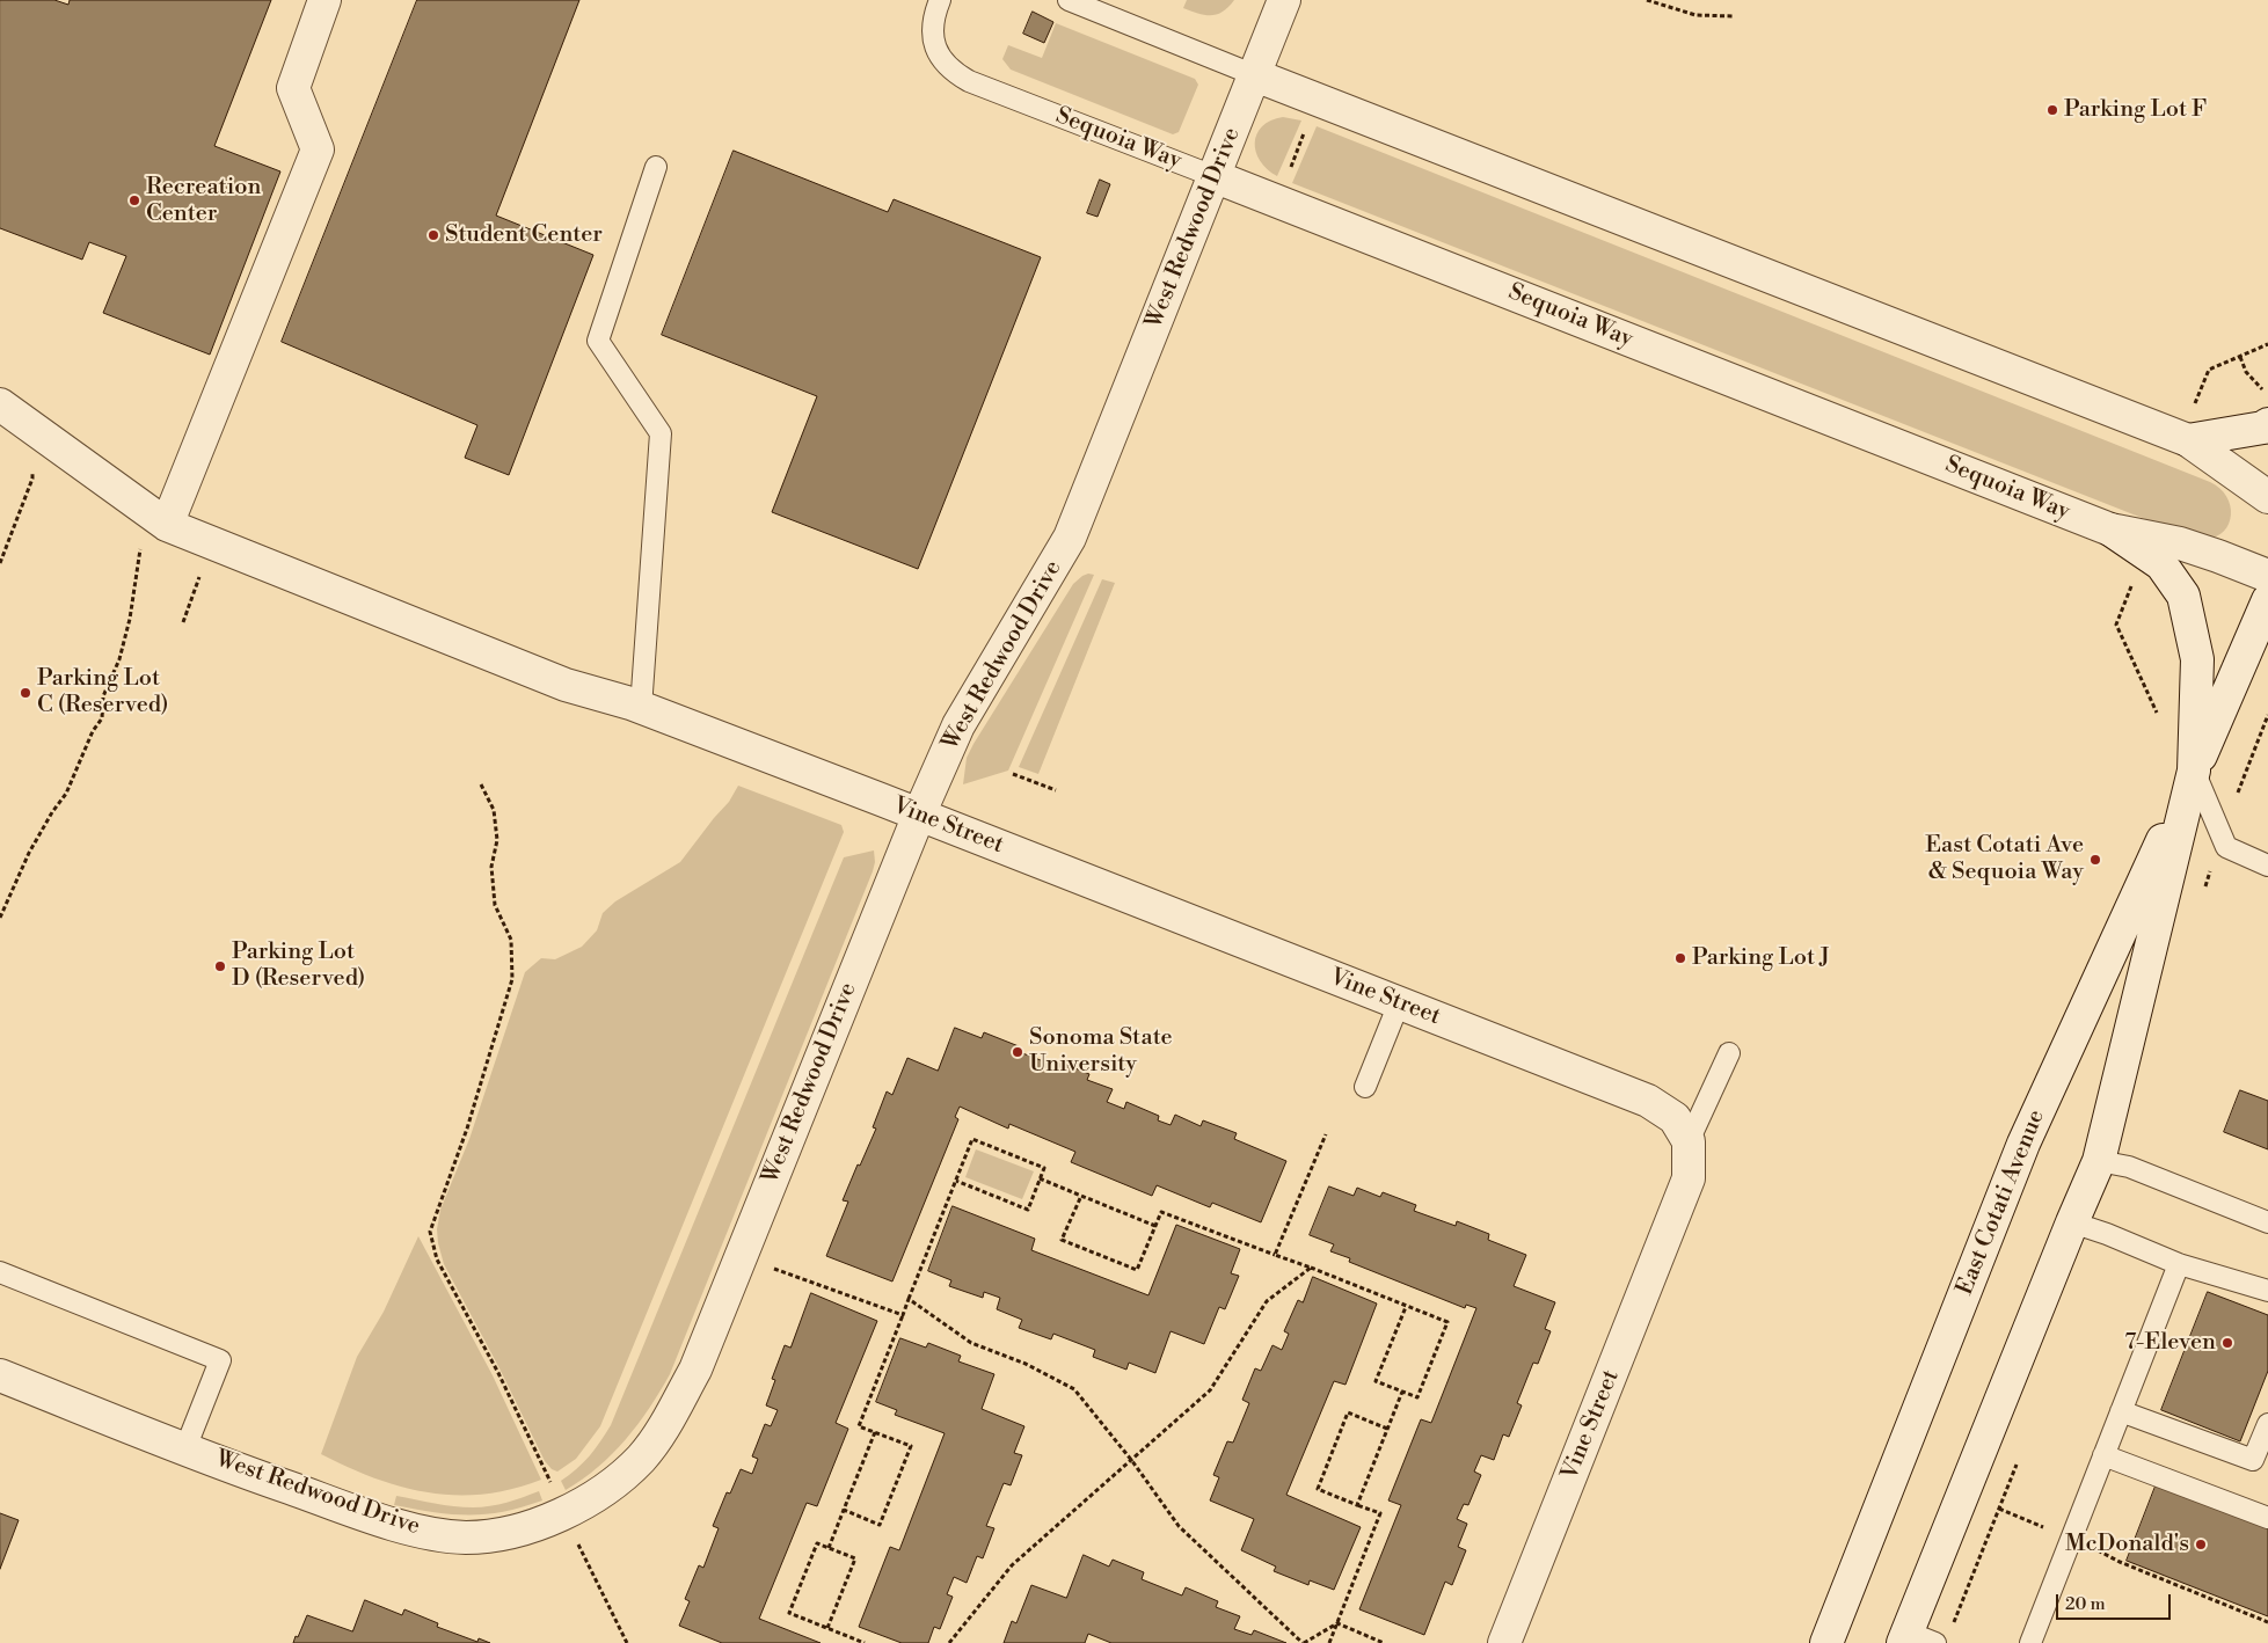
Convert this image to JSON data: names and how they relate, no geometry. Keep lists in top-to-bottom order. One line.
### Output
{"streets":{"street":["Sequoia Way","West Redwood Drive","Vine Street","East Cotati Avenue"]},"crossings":[["Sequoia Way","West Redwood Drive"],["West Redwood Drive","Vine Street"]],"places":["Parking Lot F","Recreation Center","Student Center","Parking Lot C (Reserved)","East Cotati Ave & Sequoia Way","Parking Lot J","Parking Lot D (Reserved)","Sonoma State University","7-Eleven","McDonald's"],"scale_bar":"20 m"}
